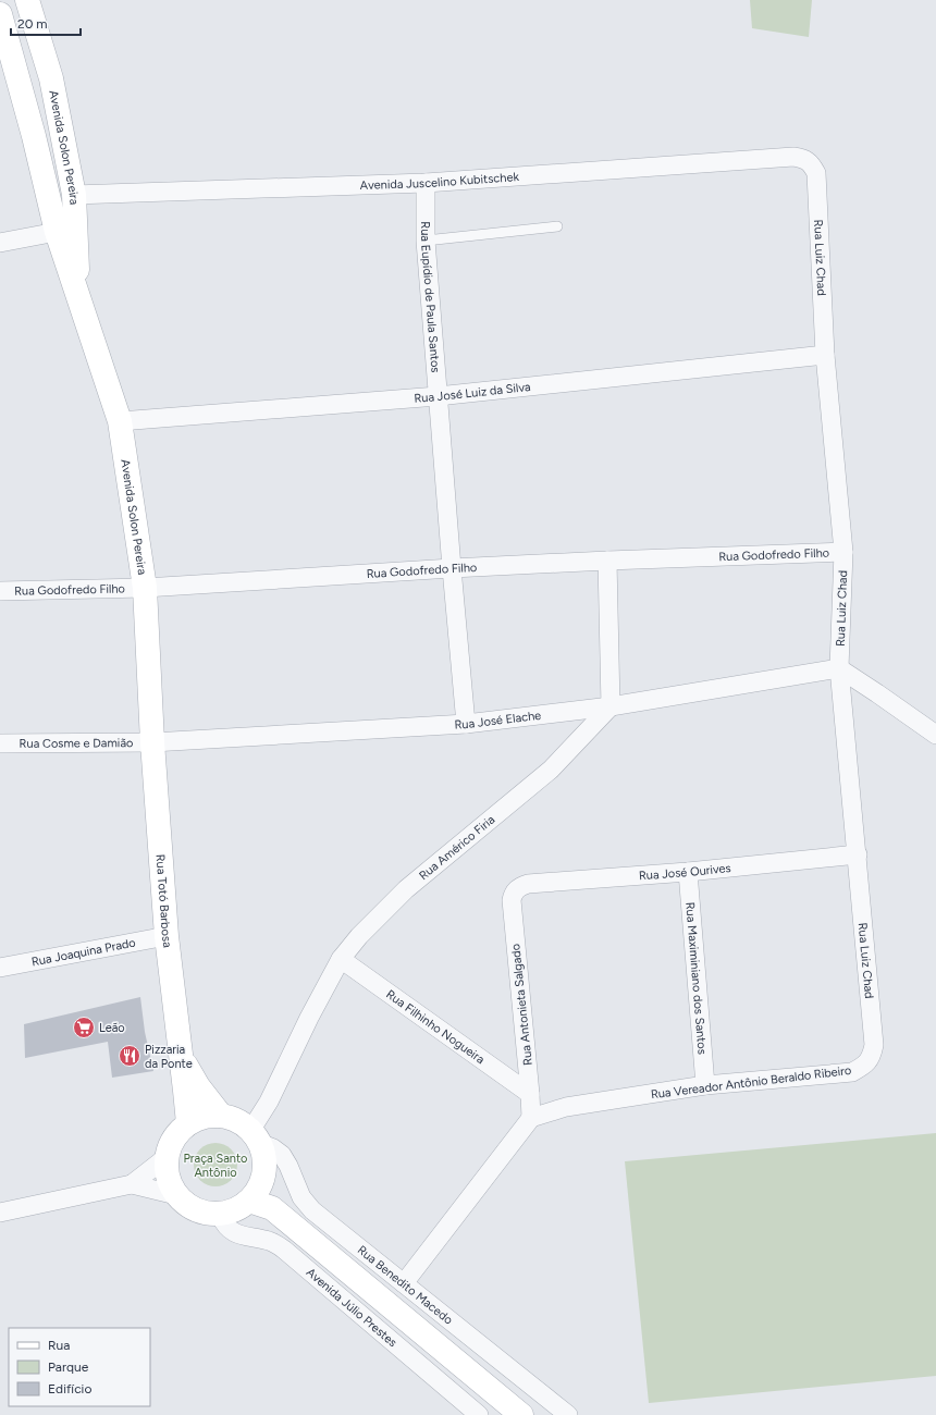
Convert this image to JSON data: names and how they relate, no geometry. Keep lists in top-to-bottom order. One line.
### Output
{"streets":{"main road":["Avenida Solon Pereira","Rua Totó Barbosa","Avenida Júlio Prestes"],"street":["Avenida Juscelino Kubitschek","Rua Luiz Chad","Rua Eupídio de Paula Santos","Rua José Luiz da Silva","Rua Godofredo Filho","Rua José Elache","Rua Cosme e Damião","Rua Américo Firia","Rua José Ourives","Rua Joaquina Prado","Rua Maximiniano dos Santos","Rua Antonieta Salgado","Rua Filhinho Nogueira","Rua Vereador Antônio Beraldo Ribeiro","Rua Benedito Macedo"]},"crossings":[["Avenida Solon Pereira","Avenida Juscelino Kubitschek"],["Avenida Solon Pereira","Rua José Luiz da Silva"],["Avenida Solon Pereira","Rua Godofredo Filho"],["Avenida Solon Pereira","Rua José Elache"],["Avenida Solon Pereira","Rua Cosme e Damião"],["Avenida Solon Pereira","Rua Totó Barbosa"],["Avenida Juscelino Kubitschek","Rua Luiz Chad"],["Avenida Juscelino Kubitschek","Rua Eupídio de Paula Santos"],["Rua Luiz Chad","Rua José Luiz da Silva"],["Rua Luiz Chad","Rua Godofredo Filho"],["Rua Luiz Chad","Rua José Elache"],["Rua Luiz Chad","Rua José Ourives"],["Rua Luiz Chad","Rua Vereador Antônio Beraldo Ribeiro"],["Rua Eupídio de Paula Santos","Rua José Luiz da Silva"],["Rua Eupídio de Paula Santos","Rua Godofredo Filho"],["Rua Eupídio de Paula Santos","Rua José Elache"],["Rua José Elache","Rua Cosme e Damião"],["Rua José Elache","Rua Américo Firia"],["Rua José Elache","Rua Totó Barbosa"],["Rua Cosme e Damião","Rua Totó Barbosa"],["Rua Américo Firia","Rua Totó Barbosa"],["Rua Américo Firia","Rua Filhinho Nogueira"],["Rua Américo Firia","Rua Benedito Macedo"],["Rua Américo Firia","Avenida Júlio Prestes"],["Rua José Ourives","Rua Maximiniano dos Santos"],["Rua José Ourives","Rua Antonieta Salgado"],["Rua Totó Barbosa","Rua Joaquina Prado"],["Rua Totó Barbosa","Rua Benedito Macedo"],["Rua Totó Barbosa","Avenida Júlio Prestes"],["Rua Maximiniano dos Santos","Rua Vereador Antônio Beraldo Ribeiro"],["Rua Antonieta Salgado","Rua Filhinho Nogueira"],["Rua Antonieta Salgado","Rua Vereador Antônio Beraldo Ribeiro"],["Rua Benedito Macedo","Avenida Júlio Prestes"]],"parks":["Praça Santo Antônio"],"places":{"supermarket":["Leão"],"restaurant":["Pizzaria da Ponte"]},"legend":["Rua","Parque","Edifício"],"scale_bar":"20 m"}
